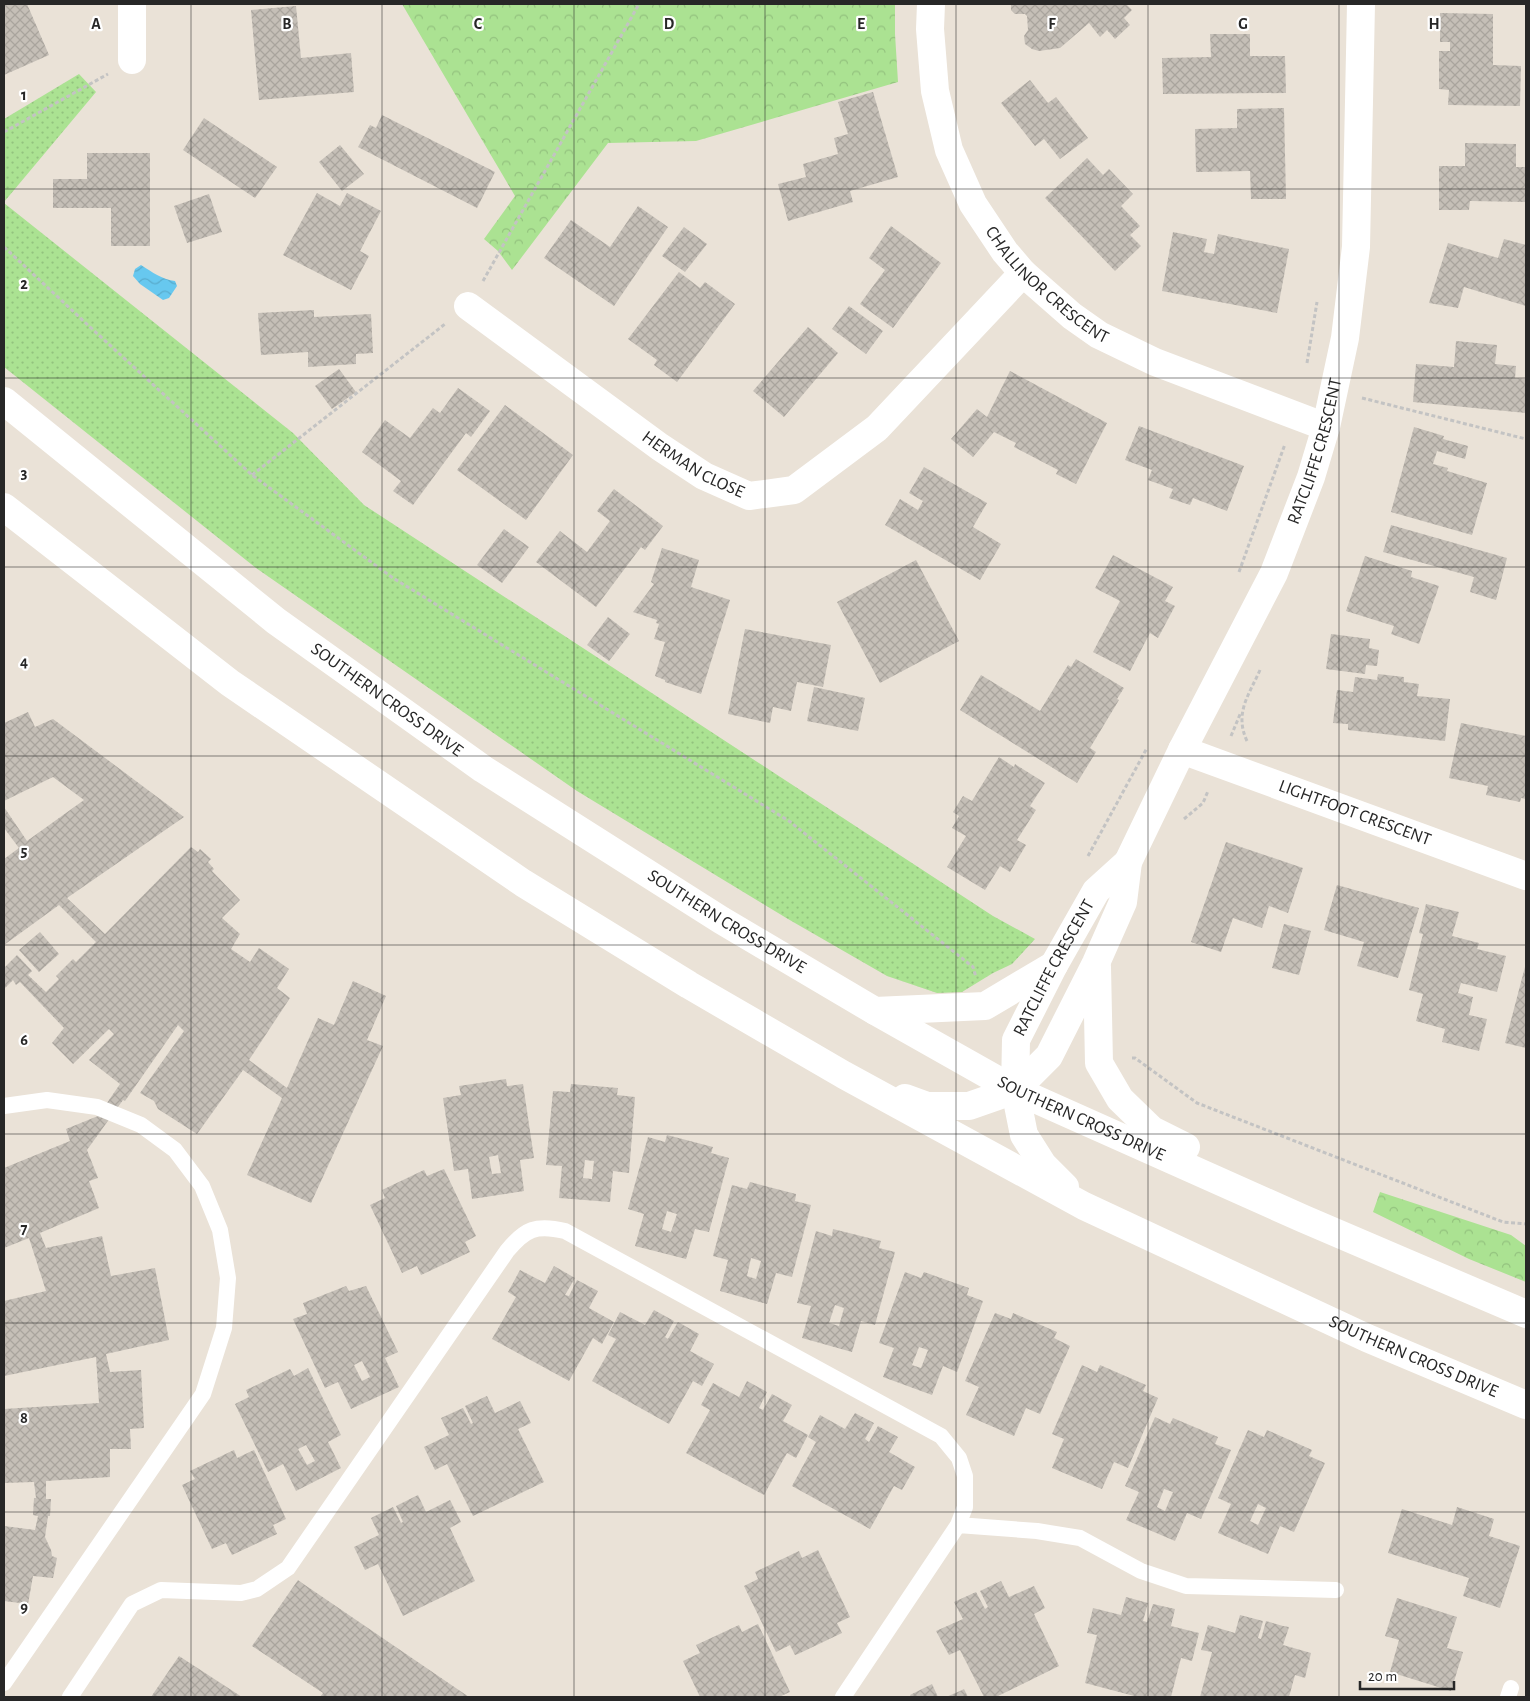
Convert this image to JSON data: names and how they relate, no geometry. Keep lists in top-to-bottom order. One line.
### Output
{"streets":{"main road":["CHALLINOR CRESCENT","RATCLIFFE CRESCENT","HERMAN CLOSE","SOUTHERN CROSS DRIVE","LIGHTFOOT CRESCENT"]},"crossings":[["CHALLINOR CRESCENT","RATCLIFFE CRESCENT"],["CHALLINOR CRESCENT","HERMAN CLOSE"],["RATCLIFFE CRESCENT","SOUTHERN CROSS DRIVE"],["RATCLIFFE CRESCENT","LIGHTFOOT CRESCENT"]],"scale_bar":"20 m","grid":{"columns":["A","B","C","D","E","F","G","H"],"rows":["1","2","3","4","5","6","7","8","9"]}}
